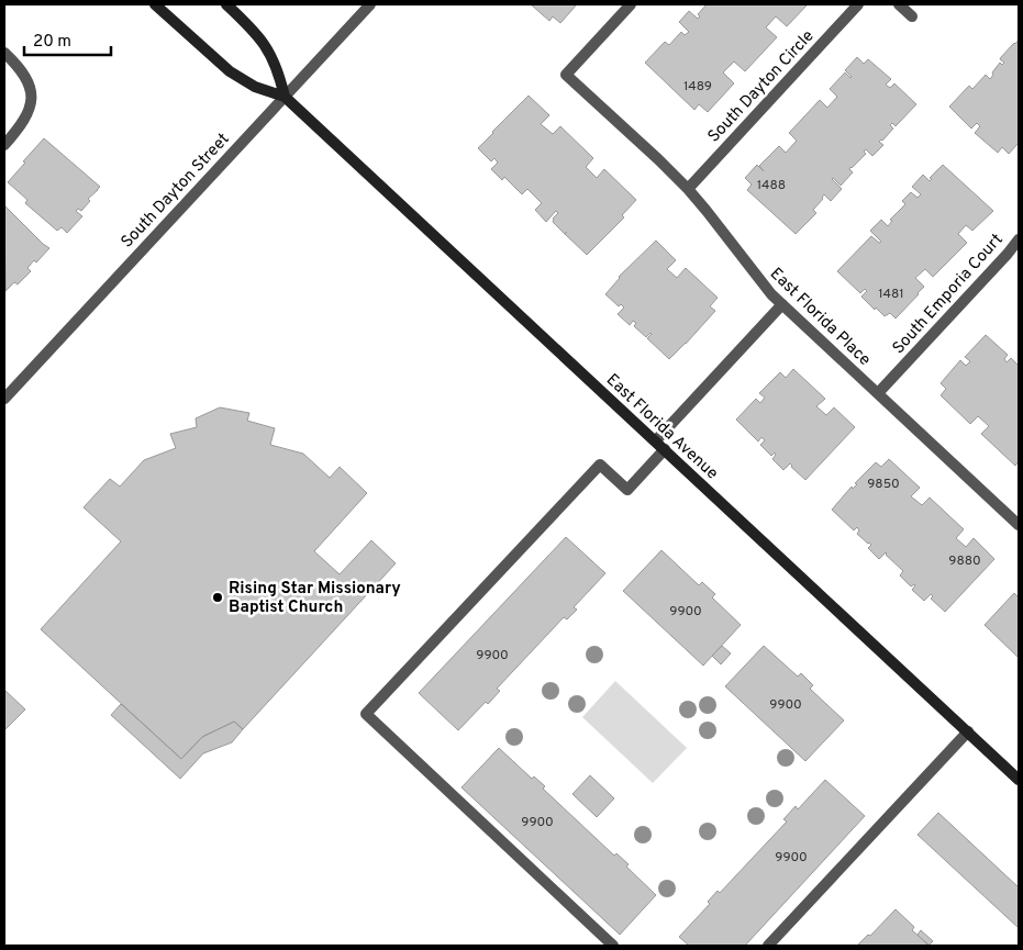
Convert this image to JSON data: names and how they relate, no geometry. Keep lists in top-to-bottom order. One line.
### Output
{"streets":{"main road":["East Florida Avenue"],"street":["South Dayton Circle","South Dayton Street","South Emporia Court","East Florida Place"]},"crossings":[["South Dayton Circle","East Florida Place"],["South Dayton Street","East Florida Avenue"],["South Emporia Court","East Florida Place"]],"places":["Rising Star Missionary Baptist Church"],"house_numbers":["1489","1488","1481","9850","9880","9900","9900","9900","9900","9900"],"scale_bar":"20 m"}
